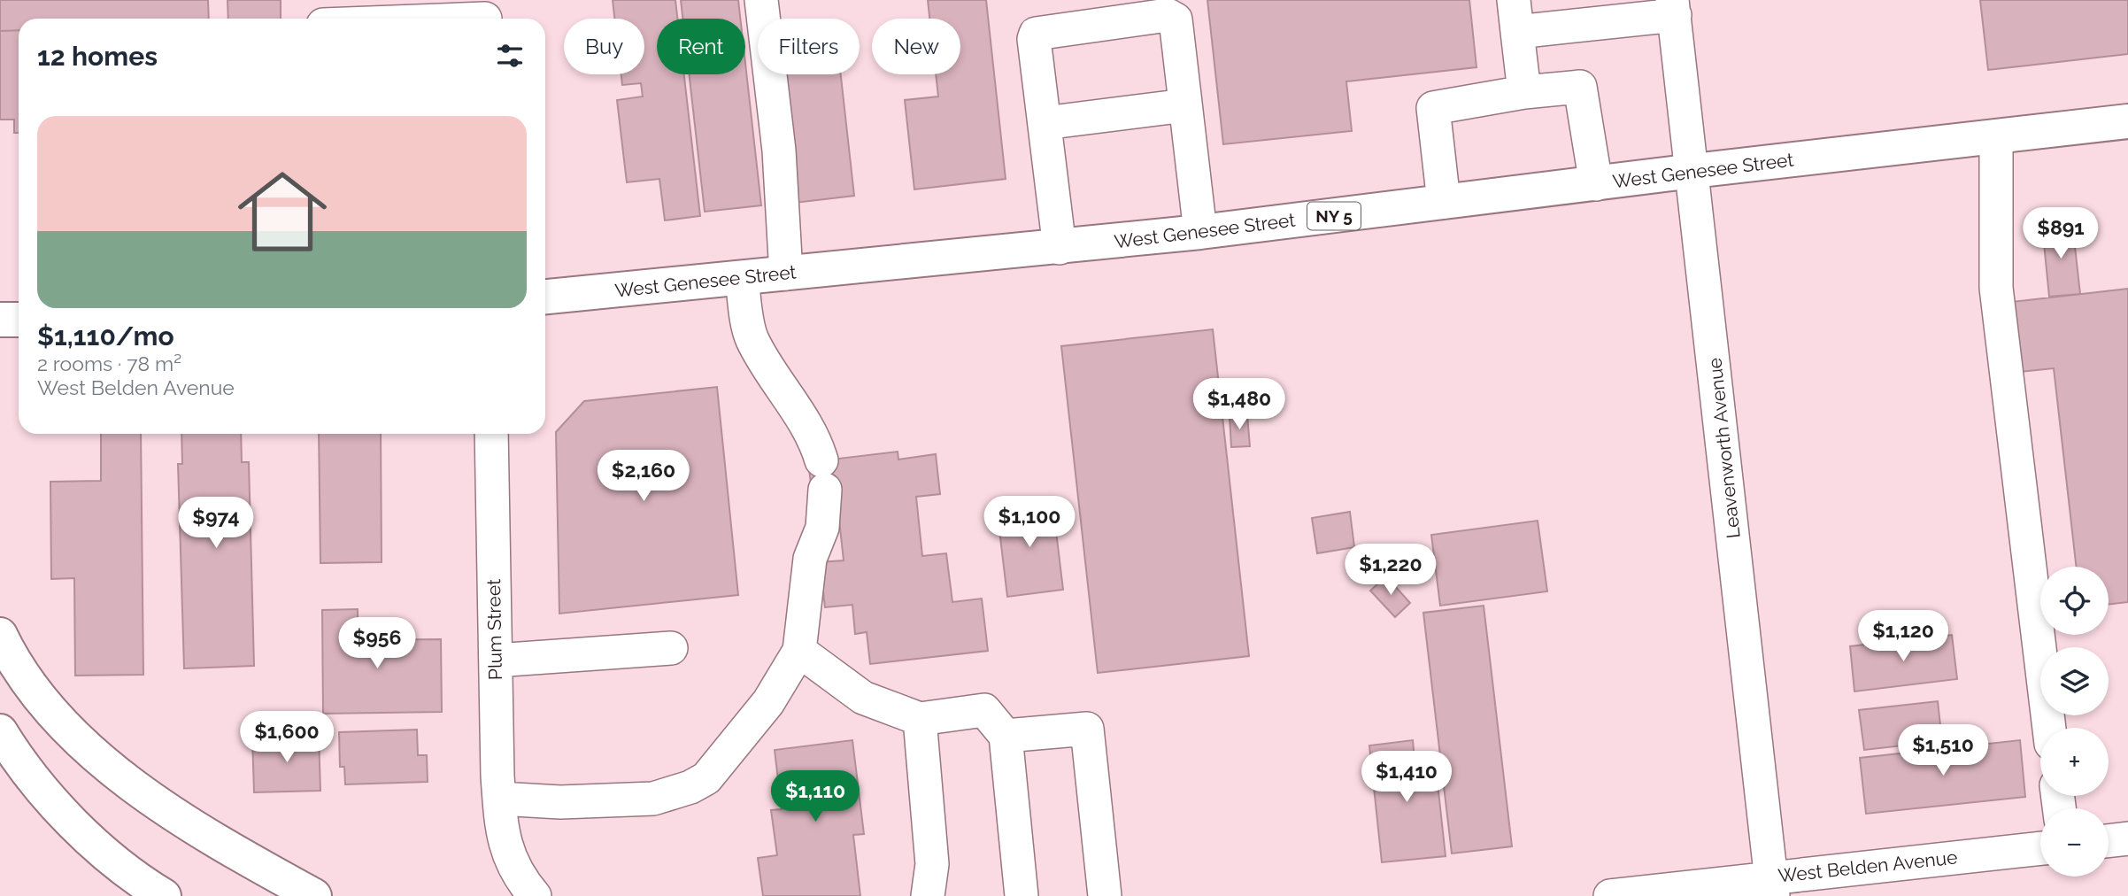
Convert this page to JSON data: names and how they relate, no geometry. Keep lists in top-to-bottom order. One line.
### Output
{"streets":{"main road":["West Genesee Street","NY 5"],"street":["Leavenworth Avenue","Plum Street","West Belden Avenue"]},"crossings":[["West Genesee Street","Leavenworth Avenue"],["Leavenworth Avenue","West Belden Avenue"]],"page":{"chip":["Buy","Rent","Filters","New"],"heading":"12 homes","list":[{"name":"$1,110/mo","note":"2 rooms · 78 m² · West Belden Avenue"}],"price":["$891","$1,480","$2,160","$1,100","$974","$1,220","$1,120","$956","$1,600","$1,510","$1,410","$1,110"],"map_buttons":["+","−"]}}
